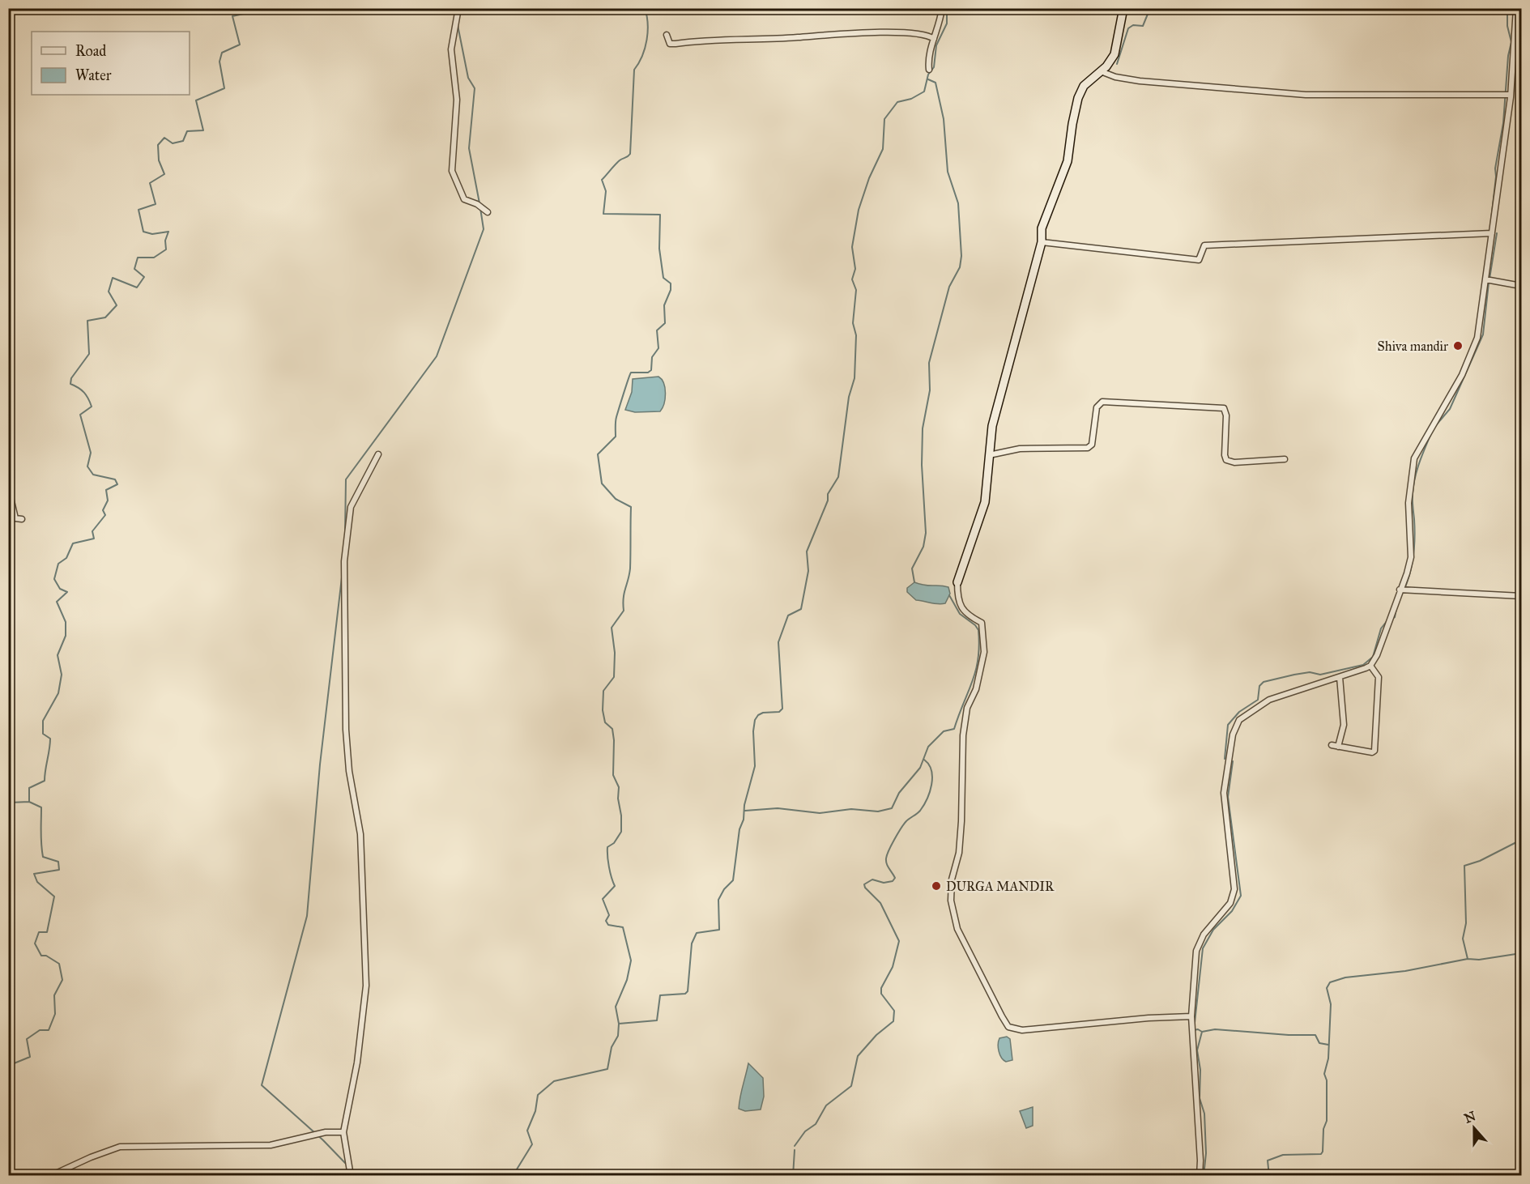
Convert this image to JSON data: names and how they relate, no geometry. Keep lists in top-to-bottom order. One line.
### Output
{"places":["Shiva mandir","DURGA MANDIR"],"legend":["Road","Water"],"north":"top"}
